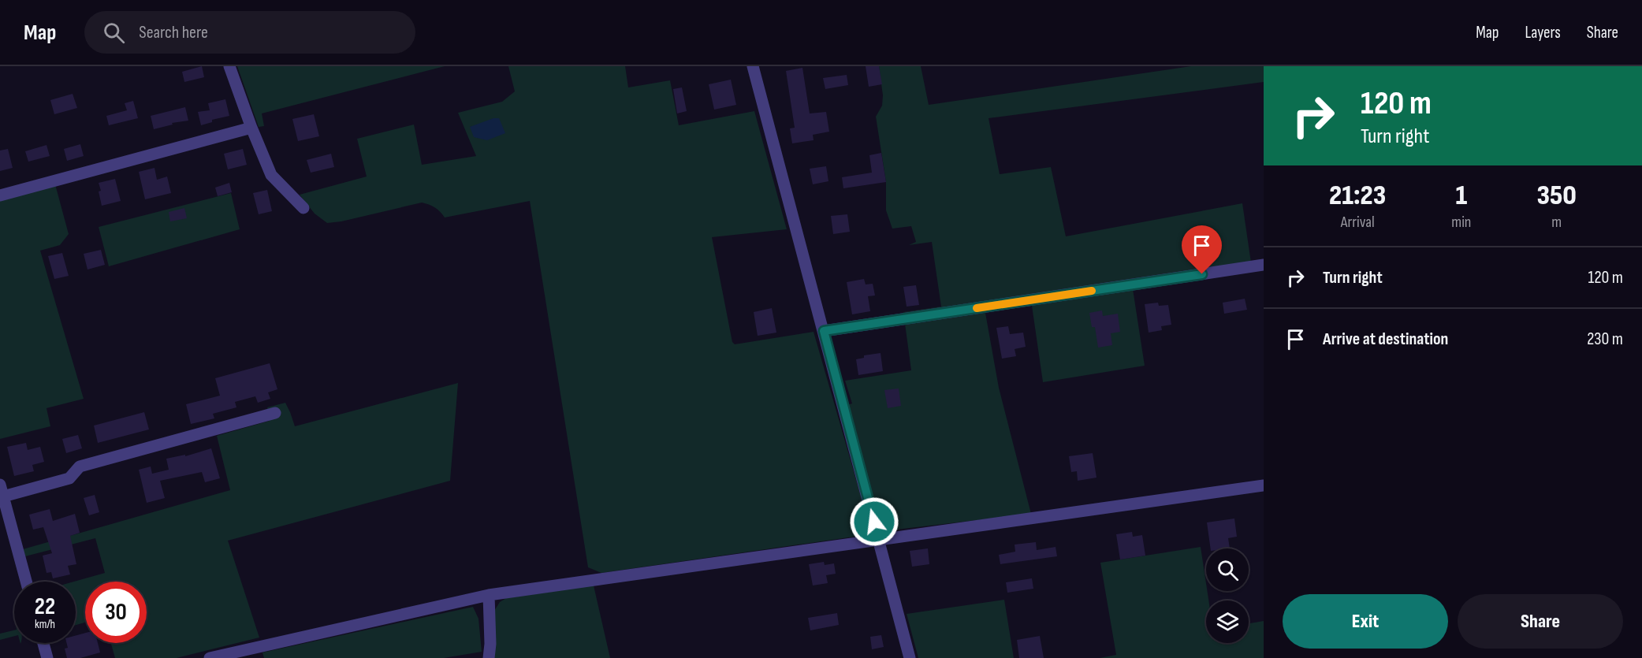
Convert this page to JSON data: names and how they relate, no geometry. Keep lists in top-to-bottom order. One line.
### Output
{"page":{"header":"Map","search":"Search here","nav":["Map","Layers","Share"],"turn":["120 m","Turn right"],"eta":["21:23","Arrival","1","min","350","m"],"list":[{"name":"Turn right","value":"120 m"},{"name":"Arrive at destination","value":"230 m"}],"speed":"22 km/h","limit":"30","buttons":["Exit","Share"]}}
